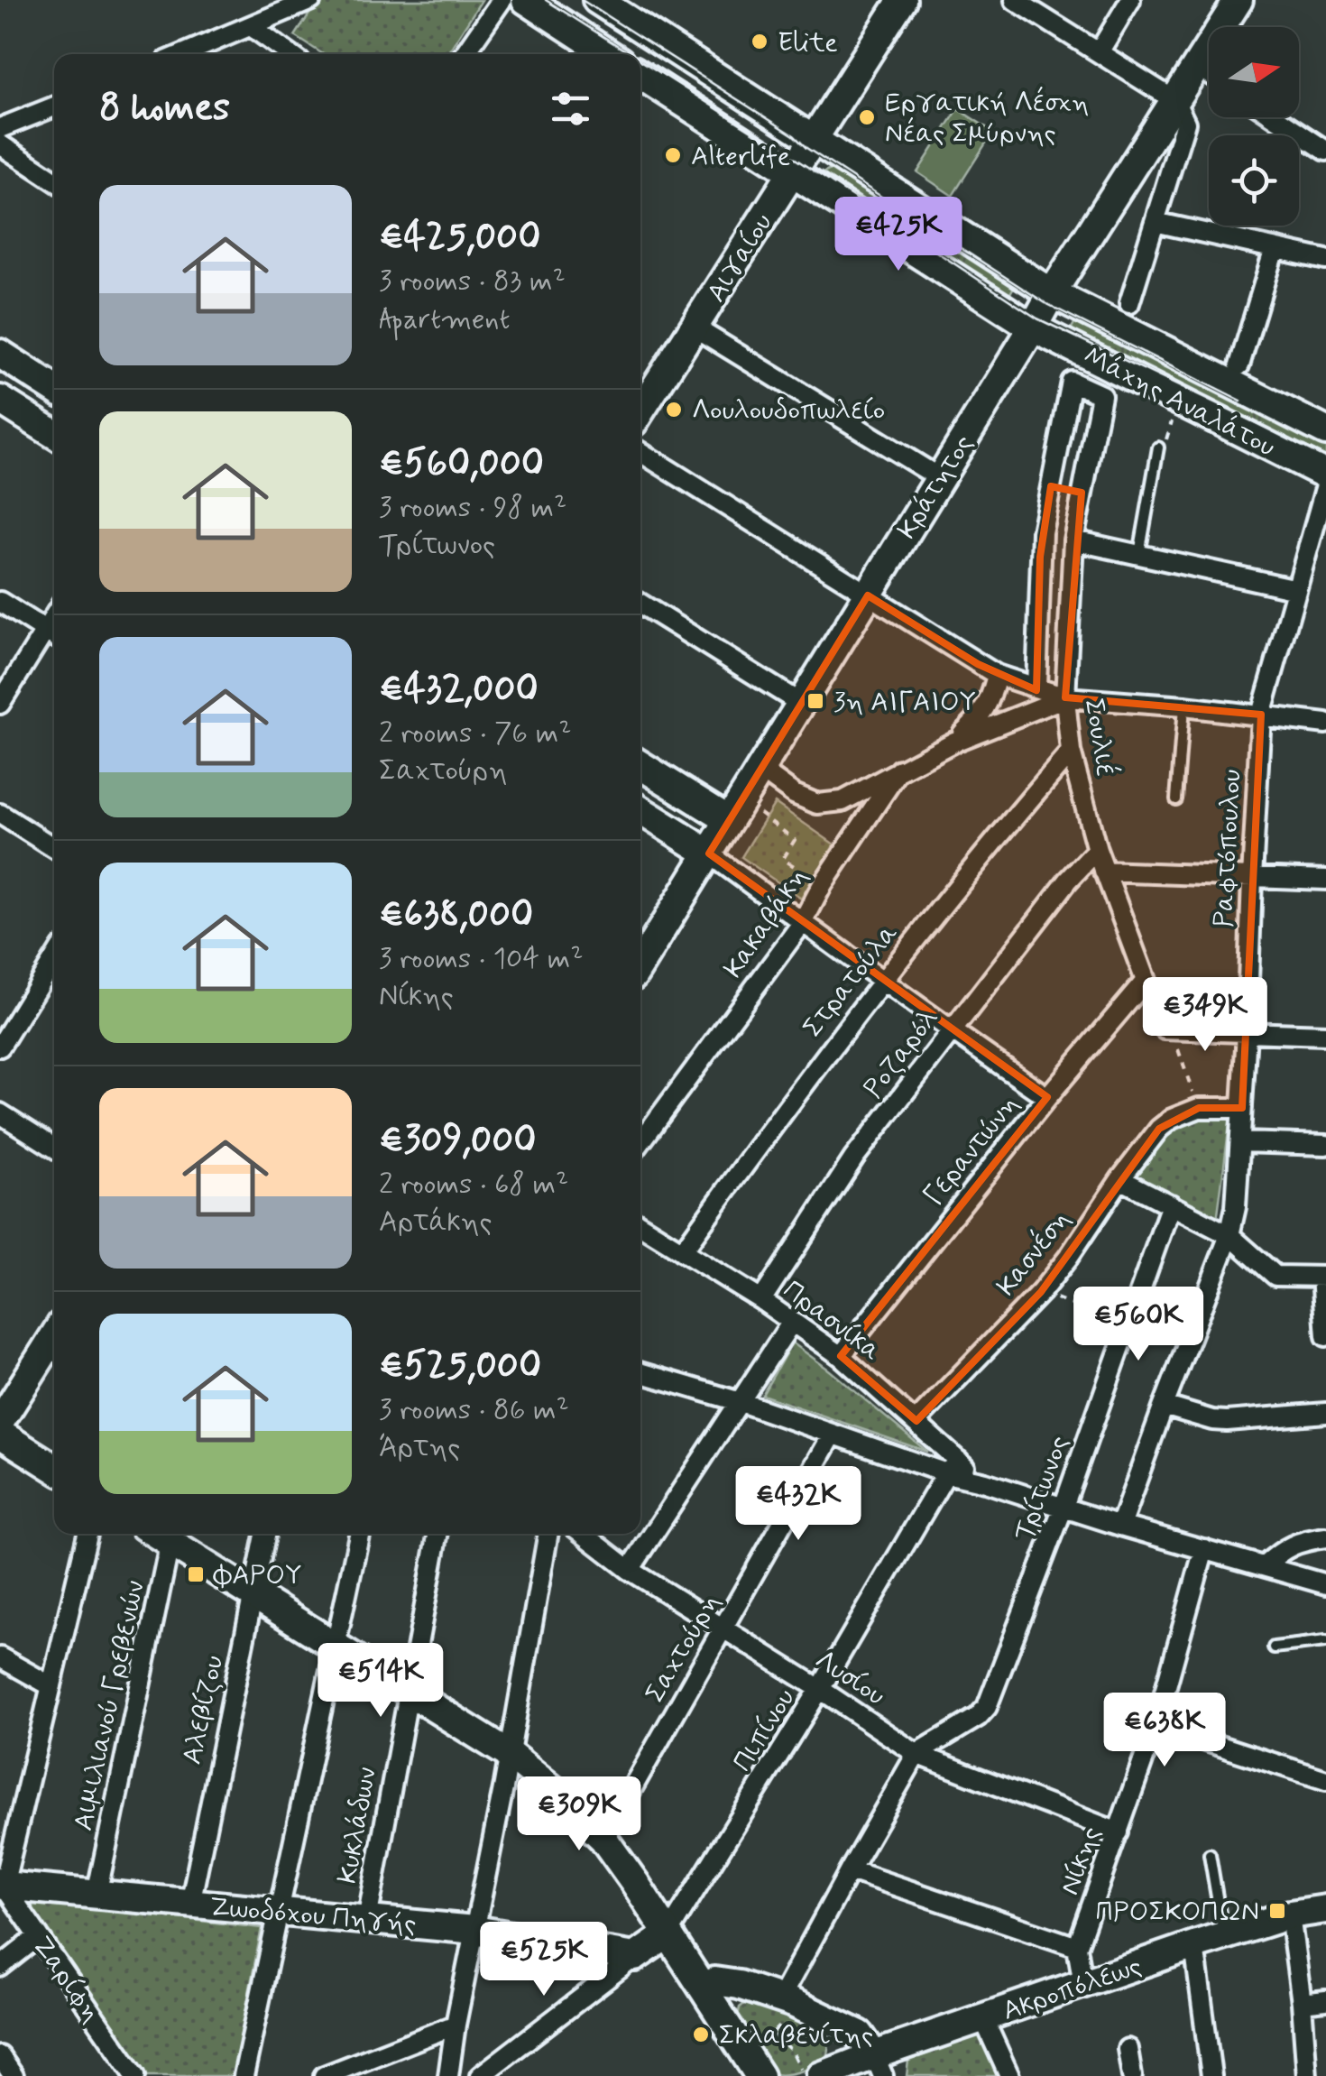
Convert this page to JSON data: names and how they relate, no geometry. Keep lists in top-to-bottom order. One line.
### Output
{"streets":{"street":["Αιγαίου","Μάχης Αναλάτου","Κράτητος","Σουλιέ","Ραφτόπουλου","Κακαβάκη","Στρατούλα","Ροζαρόλ","Γεραντώνη","Κασνέση","Πρασνίκα","Τρίτωνος","Σαχτούρη","Λυσίου","Αιμιλιανού Γρεβενών","Αλεβίζου","Πιπίνου","Κυκλάδων","Νίκης","Ζωοδόχου Πηγής","Ζαρίφη","Ακροπόλεως"]},"crossings":[["Αιγαίου","Μάχης Αναλάτου"],["Μάχης Αναλάτου","Κράτητος"],["Σουλιέ","Κακαβάκη"],["Σουλιέ","Στρατούλα"],["Σουλιέ","Ροζαρόλ"],["Σουλιέ","Γεραντώνη"],["Ραφτόπουλου","Κασνέση"],["Στρατούλα","Πρασνίκα"],["Ροζαρόλ","Πρασνίκα"],["Γεραντώνη","Πρασνίκα"],["Κασνέση","Πρασνίκα"],["Πρασνίκα","Τρίτωνος"],["Πρασνίκα","Πιπίνου"],["Τρίτωνος","Λυσίου"],["Σαχτούρη","Λυσίου"],["Λυσίου","Πιπίνου"],["Λυσίου","Νίκης"],["Αιμιλιανού Γρεβενών","Ζωοδόχου Πηγής"],["Αλεβίζου","Ζωοδόχου Πηγής"],["Κυκλάδων","Ζωοδόχου Πηγής"],["Νίκης","Ακροπόλεως"],["Ζωοδόχου Πηγής","Ζαρίφη"]],"places":{"other":["Elite","Εργατική Λέσχη Νέας Σμύρνης","Alterlife","Λουλουδοπωλείο","Σκλαβενίτης"],"transit":["3η ΑΙΓΑΙΟΥ","ΦΑΡΟΥ","ΠΡΟΣΚΟΠΩΝ"]},"north":"right","page":{"heading":"8 homes","list":[{"name":"€425,000","note":"3 rooms · 83 m² · Apartment"},{"name":"€560,000","note":"3 rooms · 98 m² · Τρίτωνος"},{"name":"€432,000","note":"2 rooms · 76 m² · Σαχτούρη"},{"name":"€638,000","note":"3 rooms · 104 m² · Νίκης"},{"name":"€309,000","note":"2 rooms · 68 m² · Αρτάκης"},{"name":"€525,000","note":"3 rooms · 86 m² · Άρτης"}],"price":["€425K","€349K","€560K","€432K","€514K","€638K","€309K","€525K"]}}
